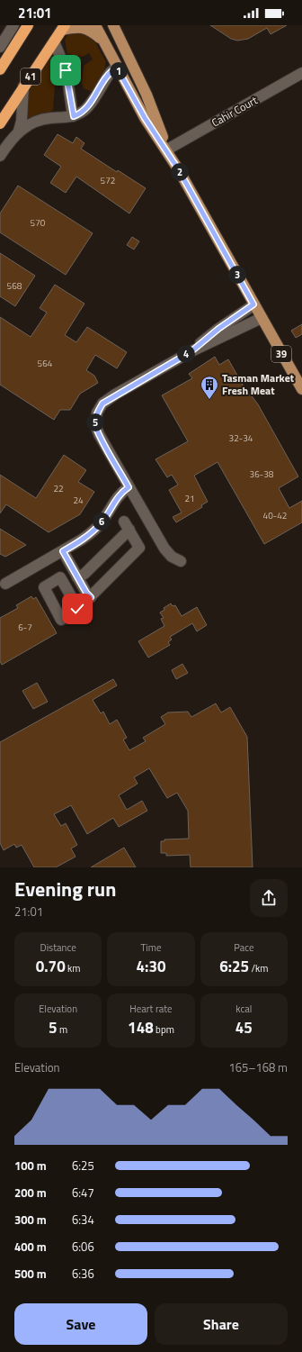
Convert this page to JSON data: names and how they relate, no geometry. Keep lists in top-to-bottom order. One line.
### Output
{"streets":{"highway":["41"],"main road":["39"],"street":["Cahir Court"]},"crossings":[["41","39"],["Cahir Court","39"]],"places":{"building":["Tasman Market Fresh Meat"]},"house_numbers":["572","570","568","564","32-34","36-38","22","21","24","40-42","6-7"],"page":{"status":"21:01","pins":["1","2","3","4","5","6"],"heading":["Evening run","21:01"],"stats":[["Distance","0.70 km"],["Time","4:30"],["Pace","6:25 /km"],["Elevation","5 m"],["Heart rate","148 bpm"],["kcal","45"]],"chart":["Elevation","165–168 m"],"list":[{"name":"100 m","note":"6:25"},{"name":"200 m","note":"6:47"},{"name":"300 m","note":"6:34"},{"name":"400 m","note":"6:06"},{"name":"500 m","note":"6:36"}],"buttons":["Save","Share"]}}
